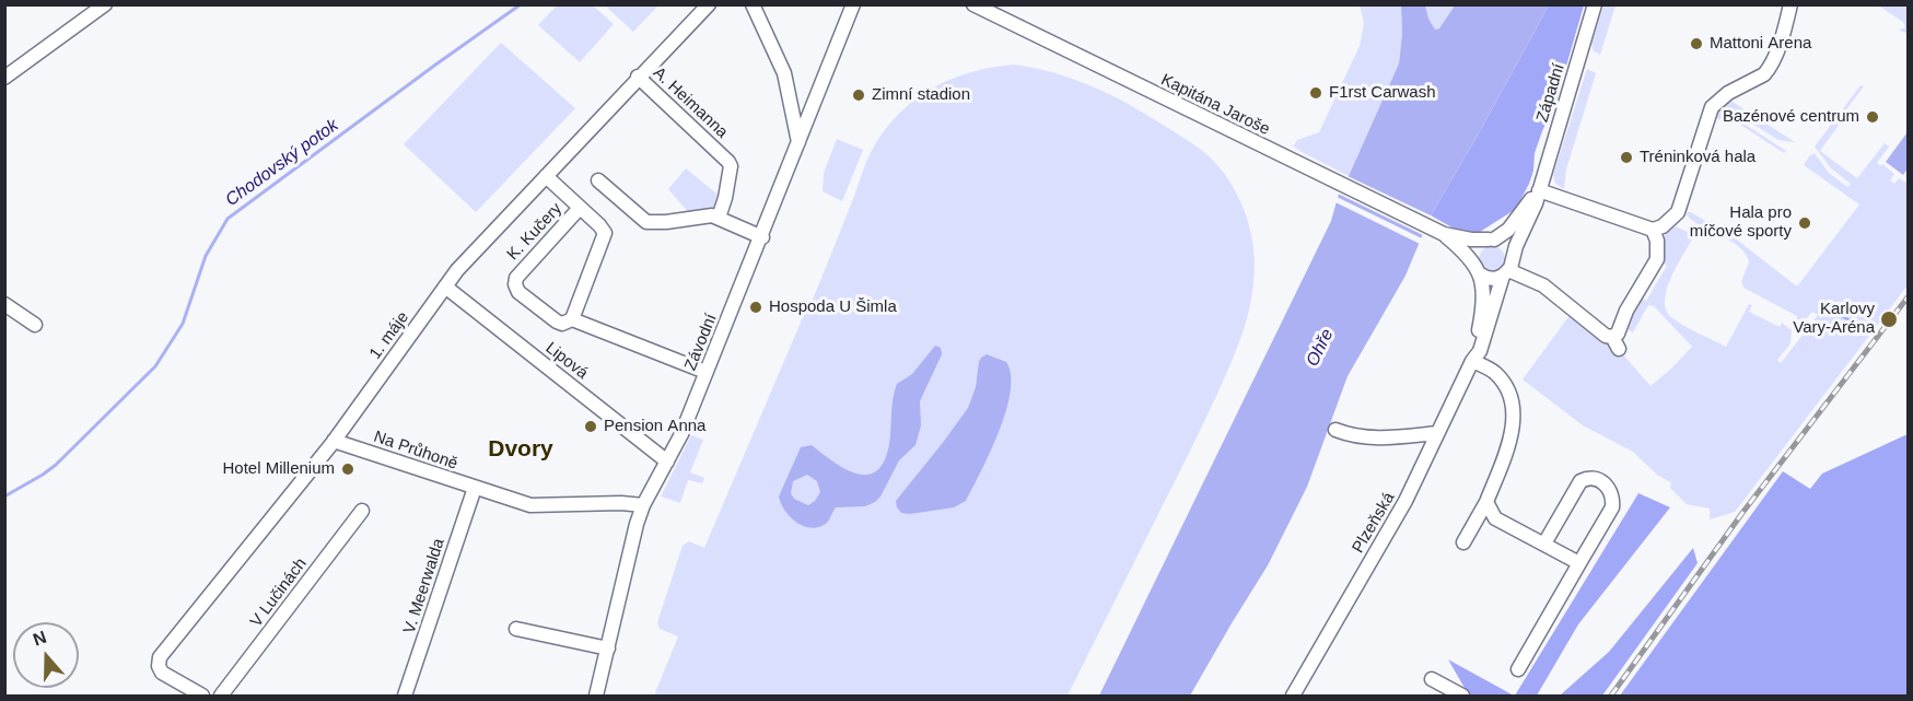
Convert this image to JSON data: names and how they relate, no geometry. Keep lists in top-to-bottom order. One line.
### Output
{"streets":{"street":["Západní","A. Heimanna","Kapitána Jaroše","K. Kučery","1. máje","Závodní","Lipová","Na Průhoně","Plzeňská","V. Meerwalda","V Lučinách"]},"crossings":[["Západní","Kapitána Jaroše"],["Západní","Plzeňská"],["A. Heimanna","1. máje"],["Kapitána Jaroše","Plzeňská"],["K. Kučery","1. máje"],["K. Kučery","Závodní"],["1. máje","Lipová"],["1. máje","Na Průhoně"],["Závodní","Lipová"],["Závodní","Na Průhoně"],["Na Průhoně","V. Meerwalda"]],"districts":["Dvory"],"water":["Chodovský potok","Ohře"],"places":["Mattoni Arena","F1rst Carwash","Zimní stadion","Bazénové centrum","Tréninková hala","Hala pro míčové sporty","Hospoda U Šimla","Karlovy Vary-Aréna","Pension Anna","Hotel Millenium"],"north":"top"}
